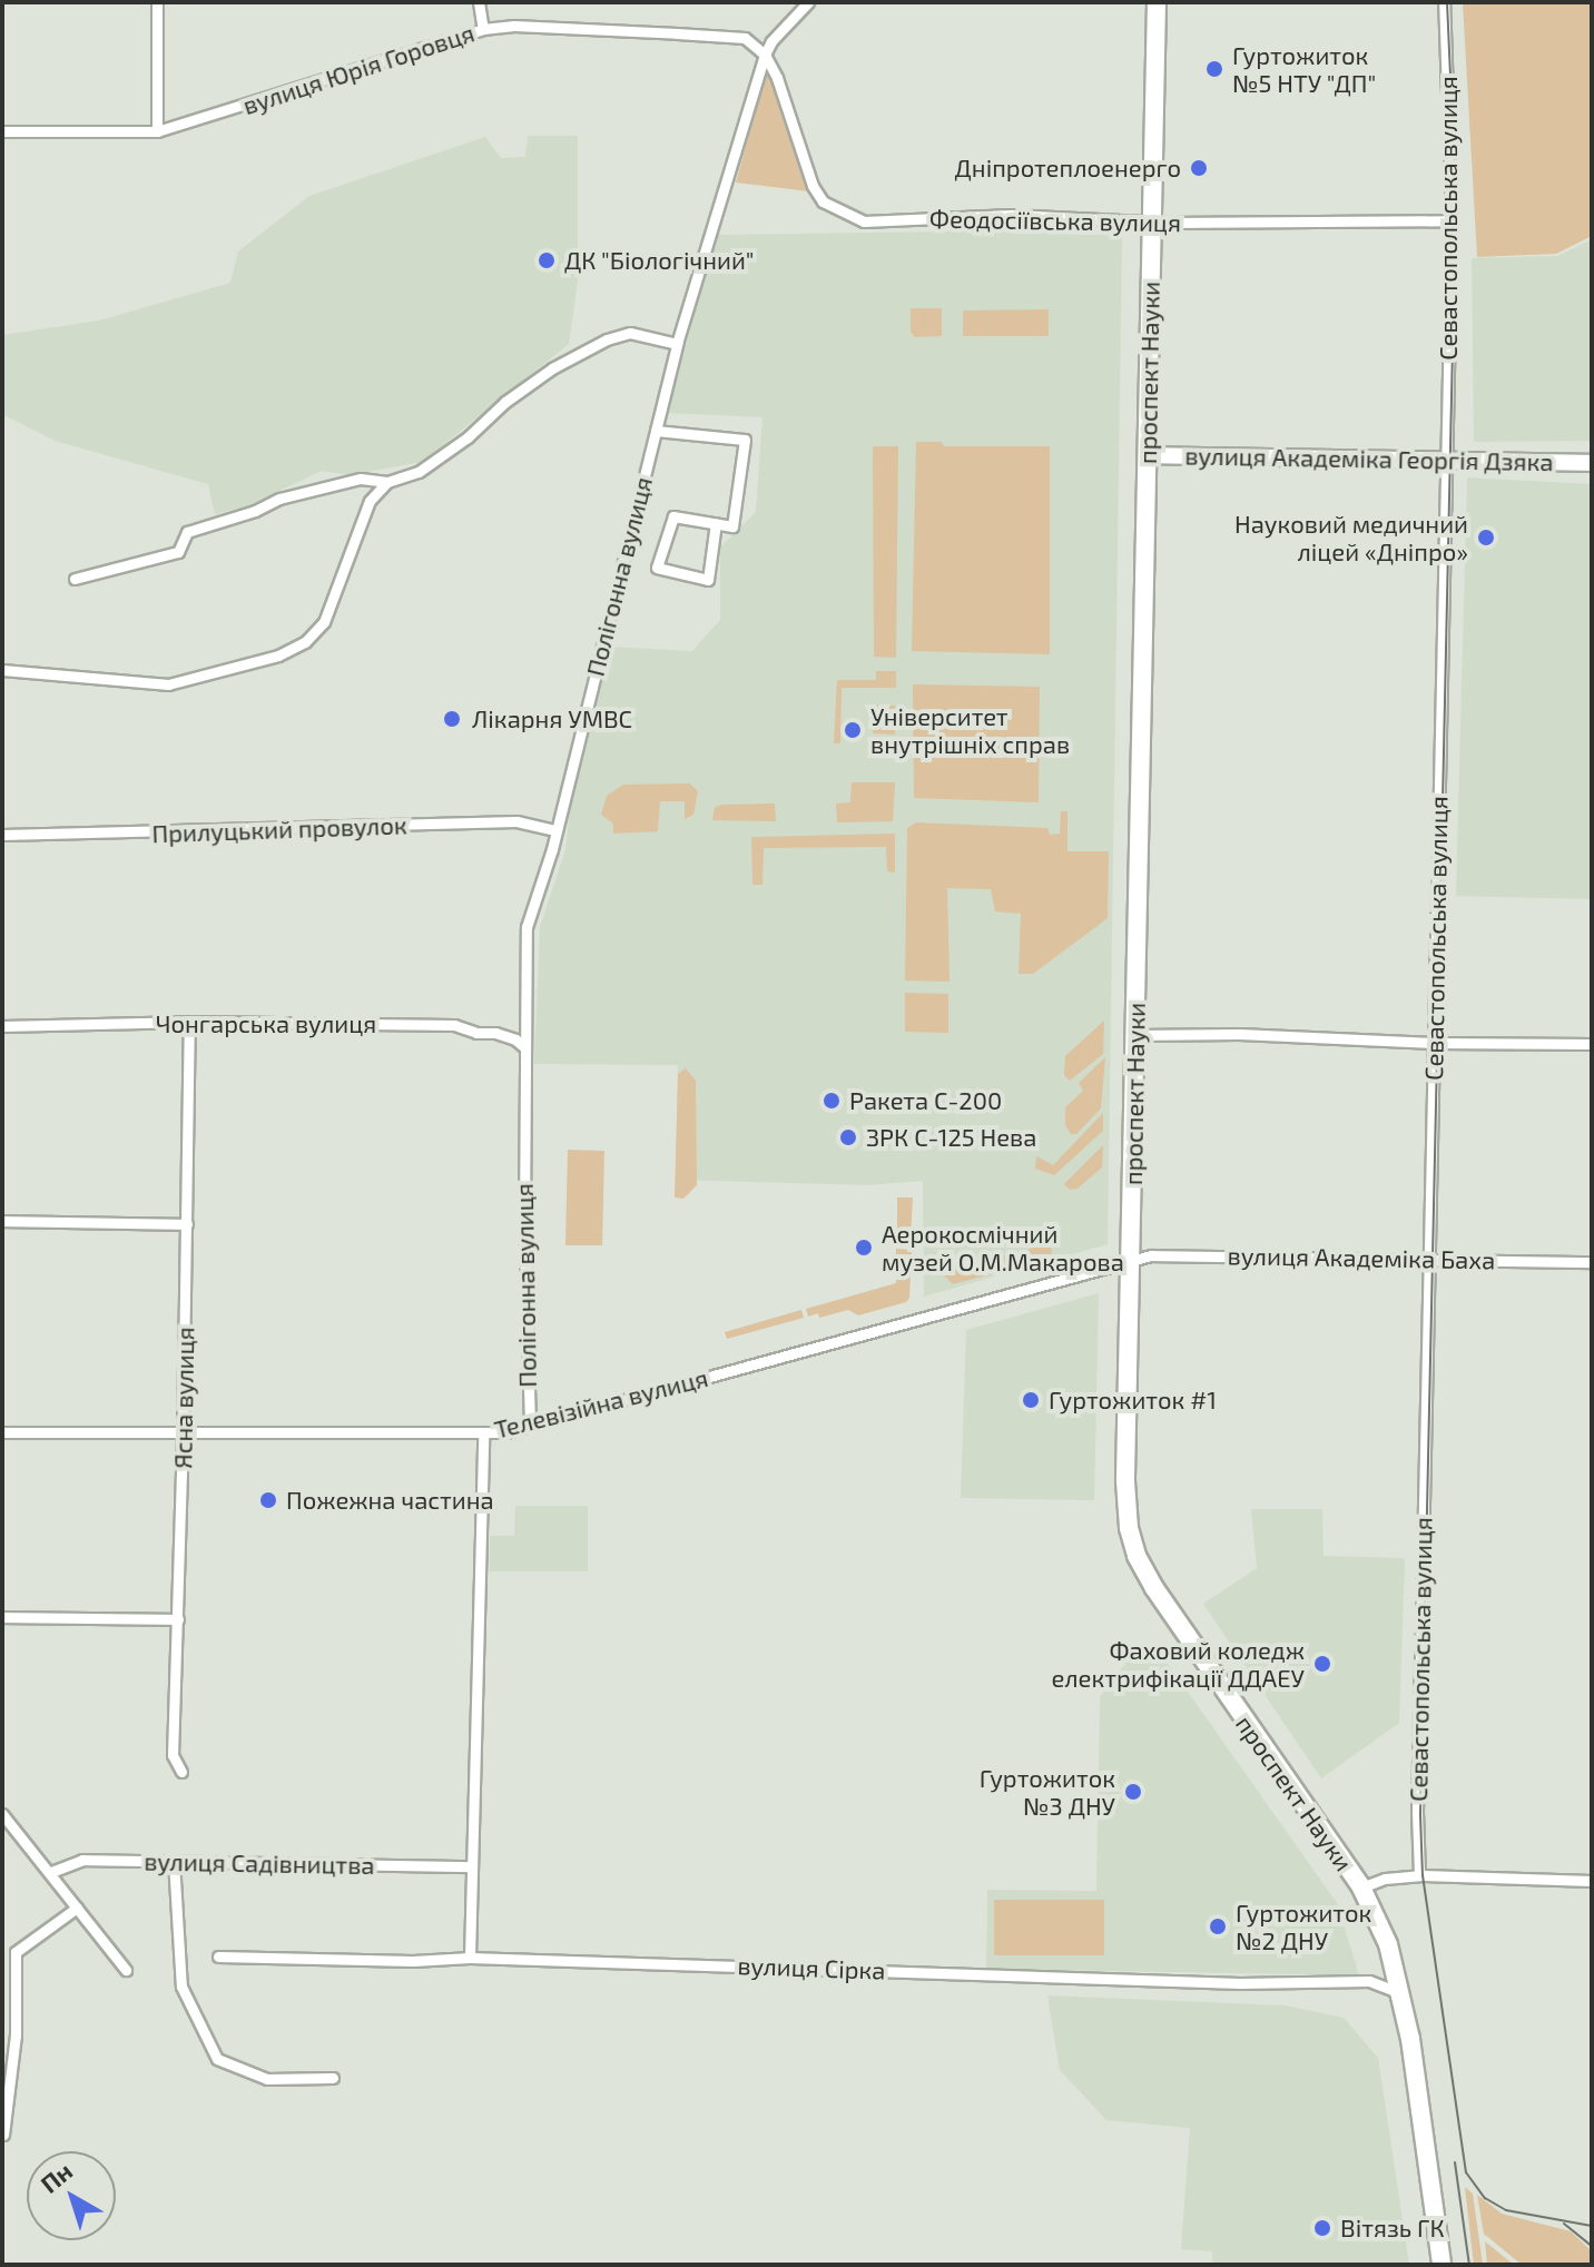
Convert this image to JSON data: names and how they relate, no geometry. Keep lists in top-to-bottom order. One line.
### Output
{"streets":{"main road":["проспект Науки","вулиця Академіка Георгія Дзяка"],"street":["вулиця Юрія Горовця","Севастопольська вулиця","Феодосіївська вулиця","Полігонна вулиця","Прилуцький провулок","Чонгарська вулиця","вулиця Академіка Баха","Ясна вулиця","Телевізійна вулиця","вулиця Садівництва","вулиця Сірка"]},"crossings":[["вулиця Юрія Горовця","Феодосіївська вулиця"],["вулиця Юрія Горовця","Полігонна вулиця"],["Севастопольська вулиця","Феодосіївська вулиця"],["Севастопольська вулиця","вулиця Академіка Георгія Дзяка"],["Севастопольська вулиця","вулиця Академіка Баха"],["Феодосіївська вулиця","проспект Науки"],["Феодосіївська вулиця","Полігонна вулиця"],["проспект Науки","вулиця Академіка Георгія Дзяка"],["проспект Науки","вулиця Академіка Баха"],["проспект Науки","Телевізійна вулиця"],["проспект Науки","вулиця Сірка"],["Полігонна вулиця","Прилуцький провулок"],["Полігонна вулиця","Чонгарська вулиця"],["Полігонна вулиця","Телевізійна вулиця"],["Чонгарська вулиця","Ясна вулиця"],["вулиця Академіка Баха","Телевізійна вулиця"],["Ясна вулиця","Телевізійна вулиця"]],"places":["Гуртожиток №5 НТУ \"ДП\"","Дніпротеплоенерго","ДК \"Біологічний\"","Науковий медичний ліцей «Дніпро»","Лікарня УМВС","Університет внутрішніх справ","Ракета С-200","ЗРК С-125 Нева","Аерокосмічний музей О.М.Макарова","Гуртожиток #1","Пожежна частина","Фаховий коледж електрифікації ДДАЕУ","Гуртожиток №3 ДНУ","Гуртожиток №2 ДНУ","Вітязь ГК"],"north":"top left"}
